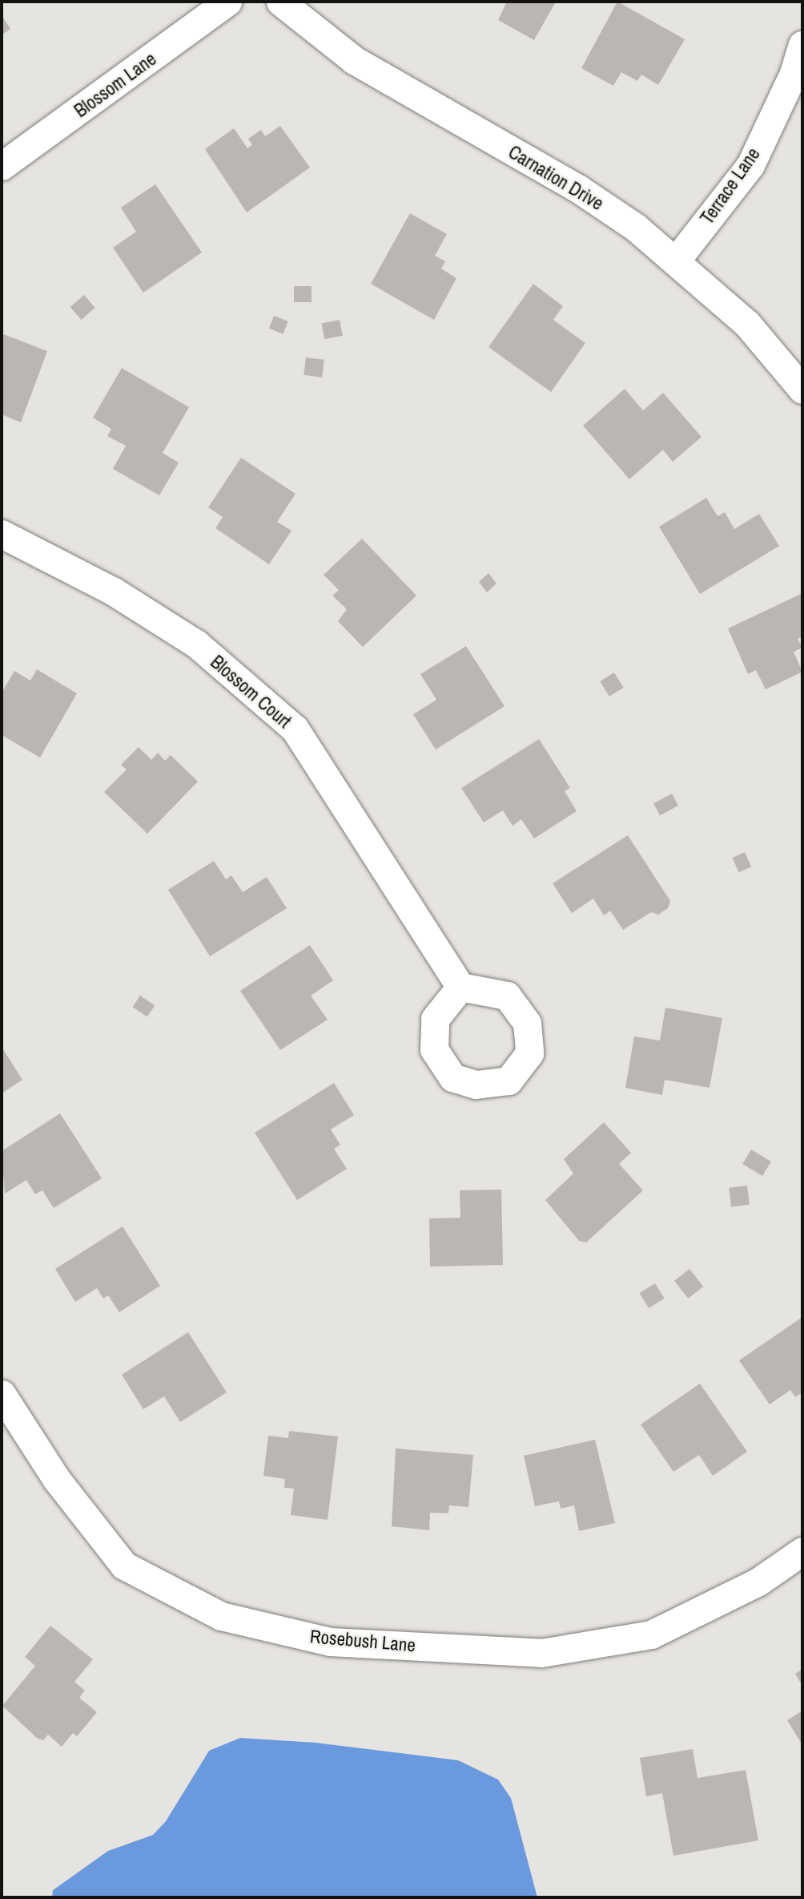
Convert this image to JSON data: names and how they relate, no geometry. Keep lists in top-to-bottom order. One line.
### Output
{"streets":{"street":["Blossom Lane","Carnation Drive","Terrace Lane","Blossom Court","Rosebush Lane"]},"crossings":[["Carnation Drive","Terrace Lane"]]}
